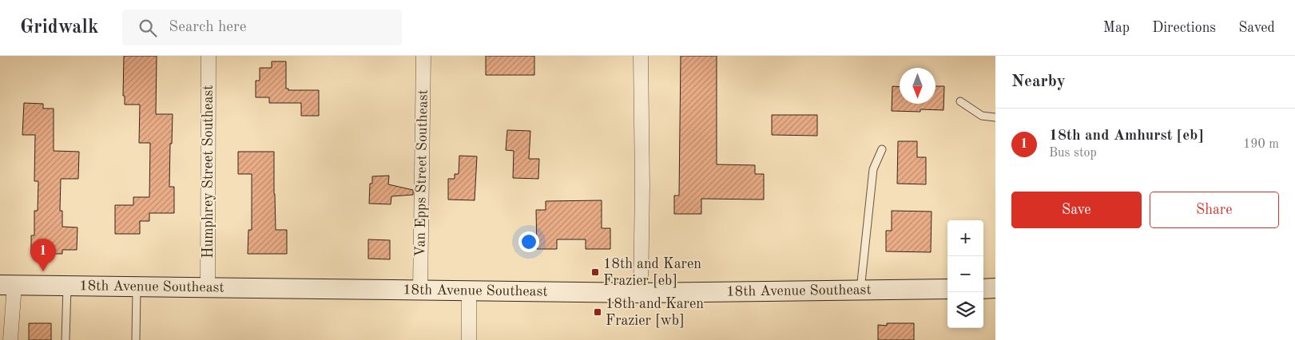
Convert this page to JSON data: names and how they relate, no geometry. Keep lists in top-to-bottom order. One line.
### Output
{"streets":{"street":["Humphrey Street Southeast","Van Epps Street Southeast","18th Avenue Southeast"]},"crossings":[["Humphrey Street Southeast","18th Avenue Southeast"],["Van Epps Street Southeast","18th Avenue Southeast"]],"places":{"transit":["18th and Karen Frazier [eb]","18th and Karen Frazier [wb]"]},"north":"bottom","page":{"header":"Gridwalk","search":"Search here","nav":["Map","Directions","Saved"],"heading":"Nearby","list":[{"mark":"1","name":"18th and Amhurst [eb]","note":"Bus stop","value":"190 m"}],"buttons":["Save","Share"],"map_buttons":["+","−"],"pins":"1"}}
